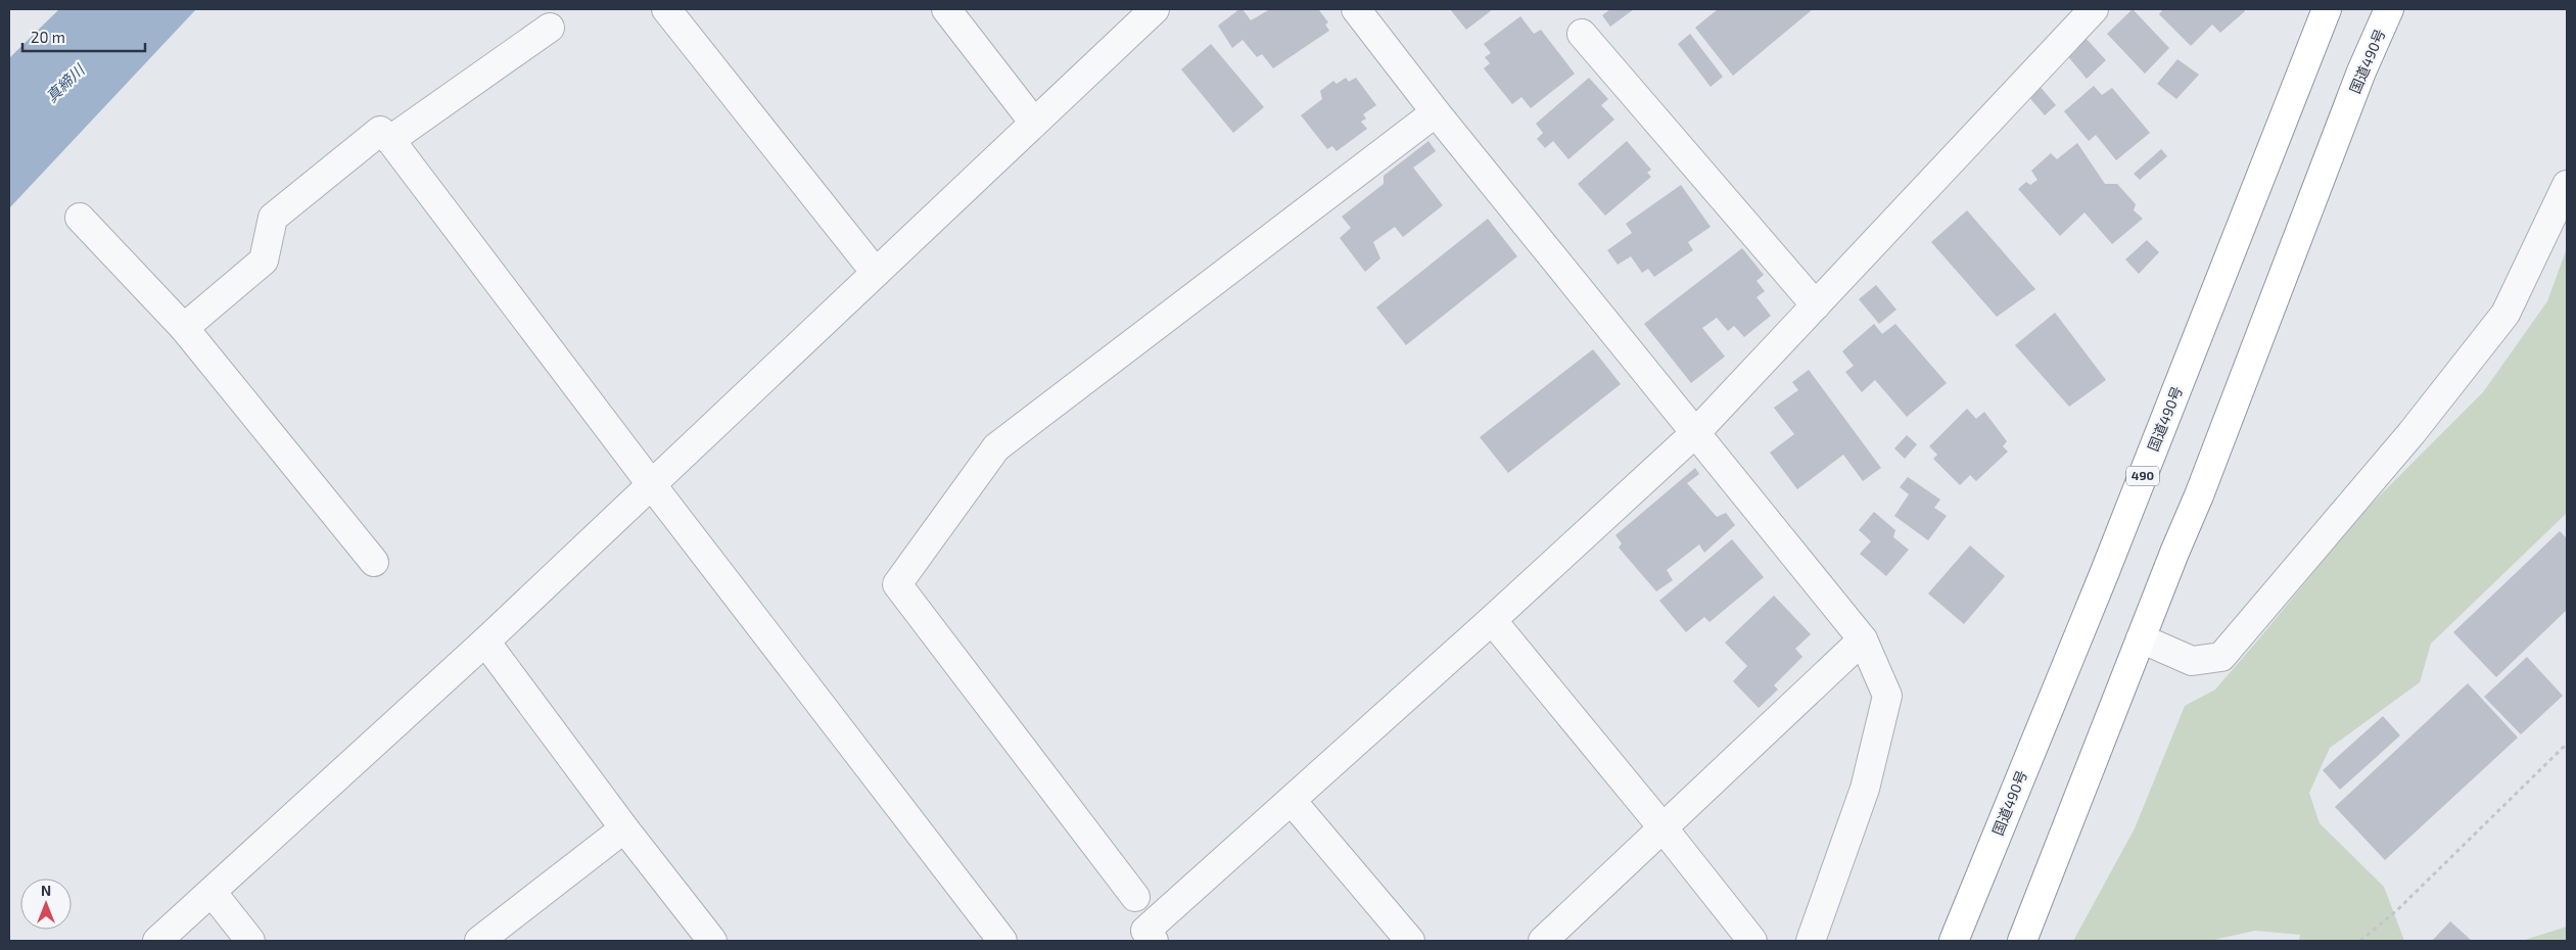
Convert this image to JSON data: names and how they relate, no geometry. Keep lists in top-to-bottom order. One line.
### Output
{"streets":{"highway":["国道490号","490"]},"water":["真締川"],"scale_bar":"20 m","north":"top"}
